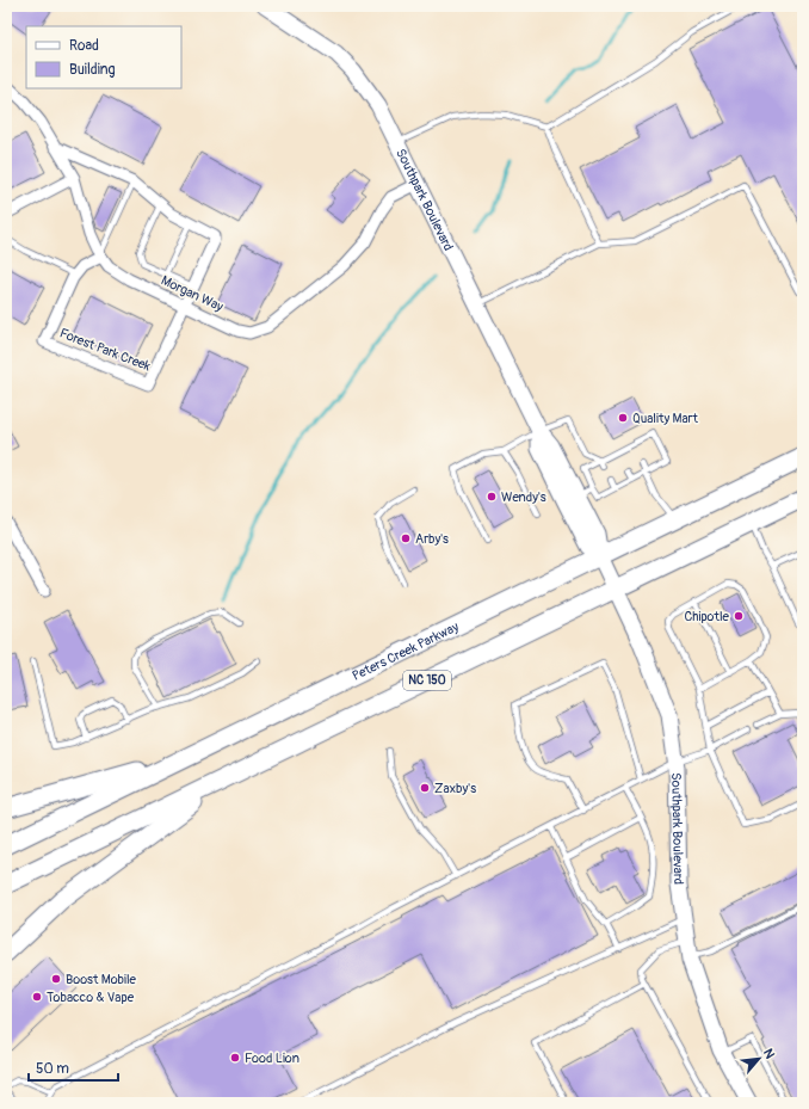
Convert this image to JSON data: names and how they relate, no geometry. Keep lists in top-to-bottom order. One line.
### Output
{"streets":{"main road":["Peters Creek Parkway","NC 150"],"street":["Southpark Boulevard","Morgan Way","Forest Park Creek"]},"crossings":[["Southpark Boulevard","Morgan Way"],["Southpark Boulevard","Peters Creek Parkway"],["Southpark Boulevard","NC 150"],["Morgan Way","Forest Park Creek"]],"places":["Quality Mart","Wendy's","Arby's","Chipotle","Zaxby's","Boost Mobile","Tobacco & Vape","Food Lion"],"legend":["Road","Building"],"scale_bar":"50 m","north":"top right"}
